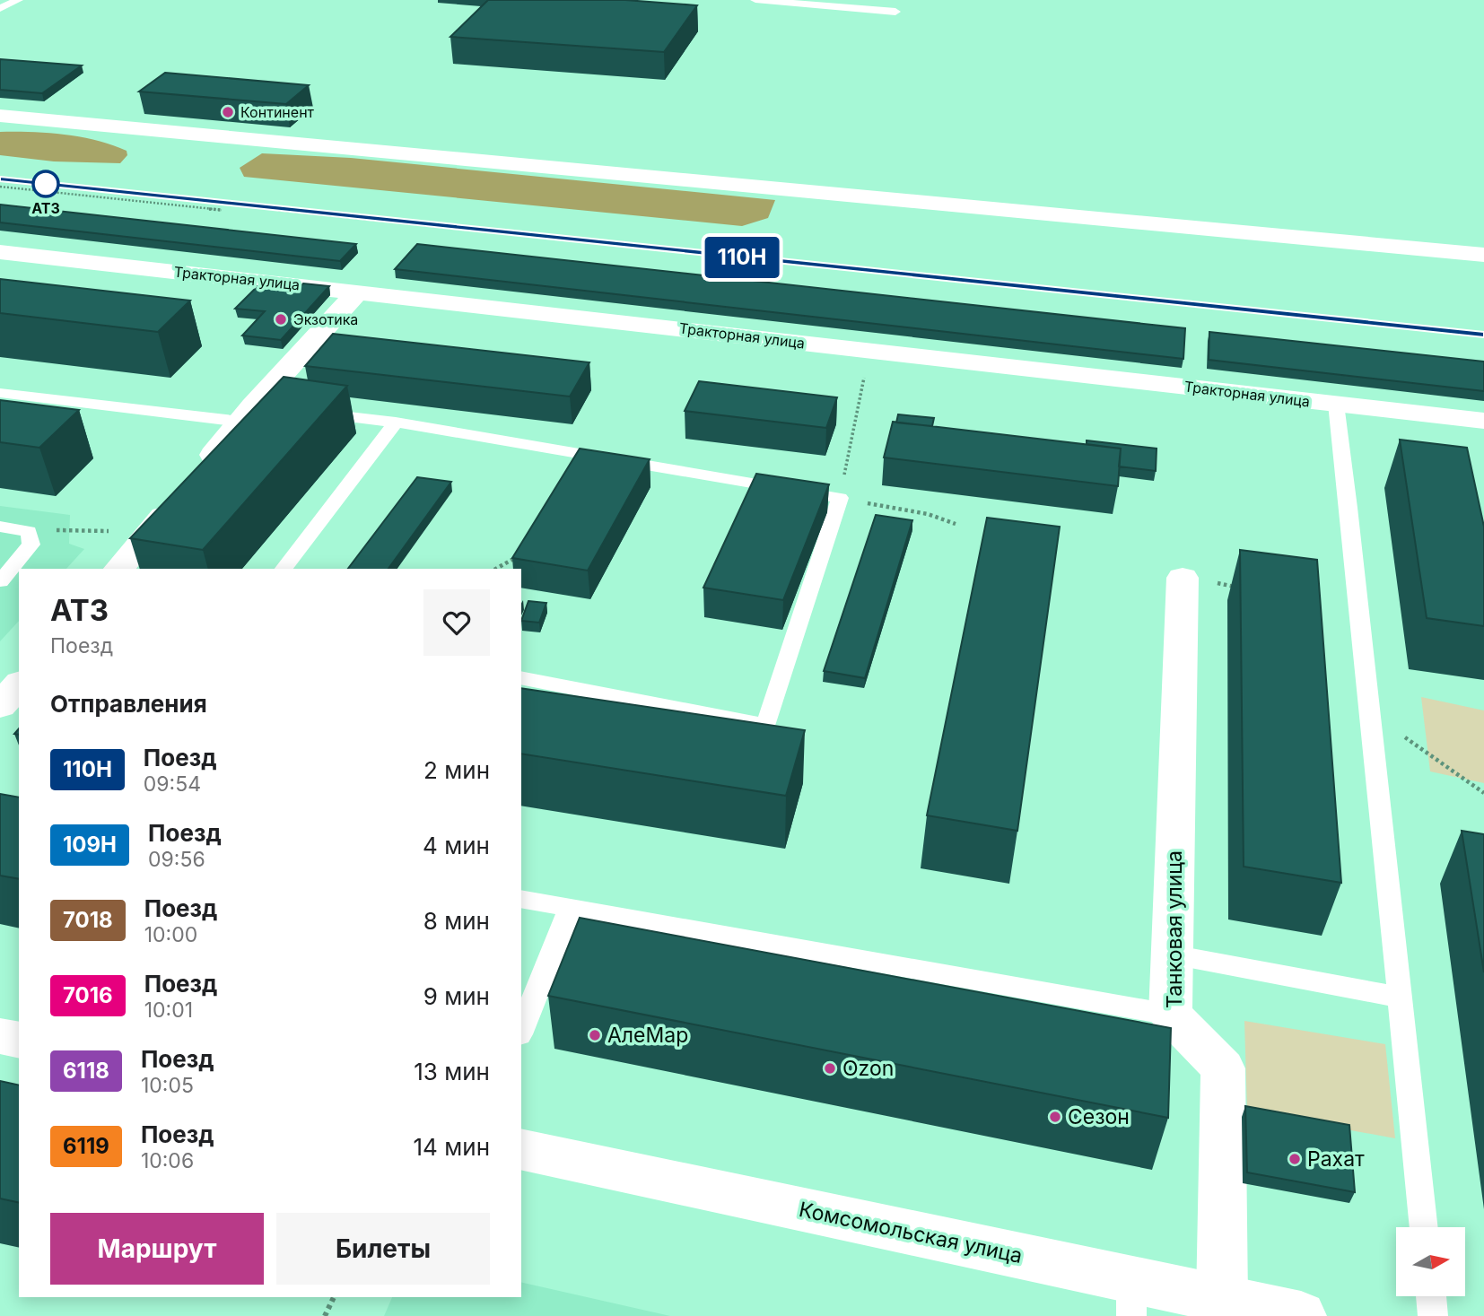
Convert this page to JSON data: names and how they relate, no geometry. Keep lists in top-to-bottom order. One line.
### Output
{"streets":{"street":["Тракторная улица","Танковая улица","Комсомольская улица"]},"crossings":[["Танковая улица","Комсомольская улица"]],"places":["Континент","АТЗ","Экзотика","АлеМар","Ozon","Сезон","Рахат"],"north":"right","page":{"on_map":"110Н","heading":[["АТЗ","Поезд"],"Отправления"],"list":[{"mark":"110Н","name":"Поезд","note":"09:54","value":"2 мин"},{"mark":"109Н","name":"Поезд","note":"09:56","value":"4 мин"},{"mark":"7018","name":"Поезд","note":"10:00","value":"8 мин"},{"mark":"7016","name":"Поезд","note":"10:01","value":"9 мин"},{"mark":"6118","name":"Поезд","note":"10:05","value":"13 мин"},{"mark":"6119","name":"Поезд","note":"10:06","value":"14 мин"}],"buttons":["Маршрут","Билеты"]}}
